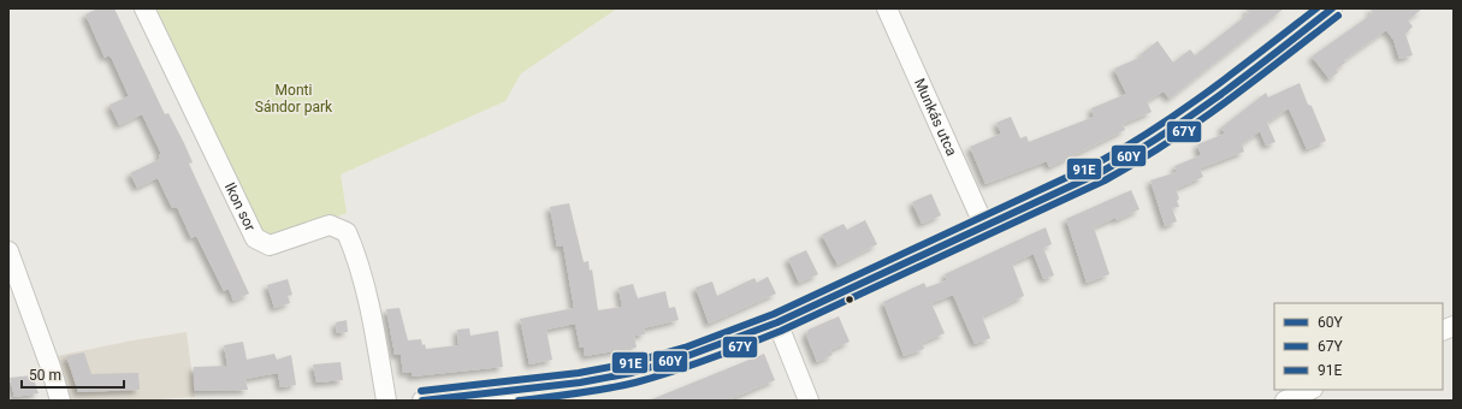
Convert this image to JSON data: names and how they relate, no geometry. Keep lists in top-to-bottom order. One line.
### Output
{"streets":{"street":["Munkás utca","Ikon sor"]},"parks":["Monti Sándor park"],"lines":["transit line 60Y","transit line 91E","transit line 67Y"],"legend":["60Y","67Y","91E"],"scale_bar":"50 m"}
